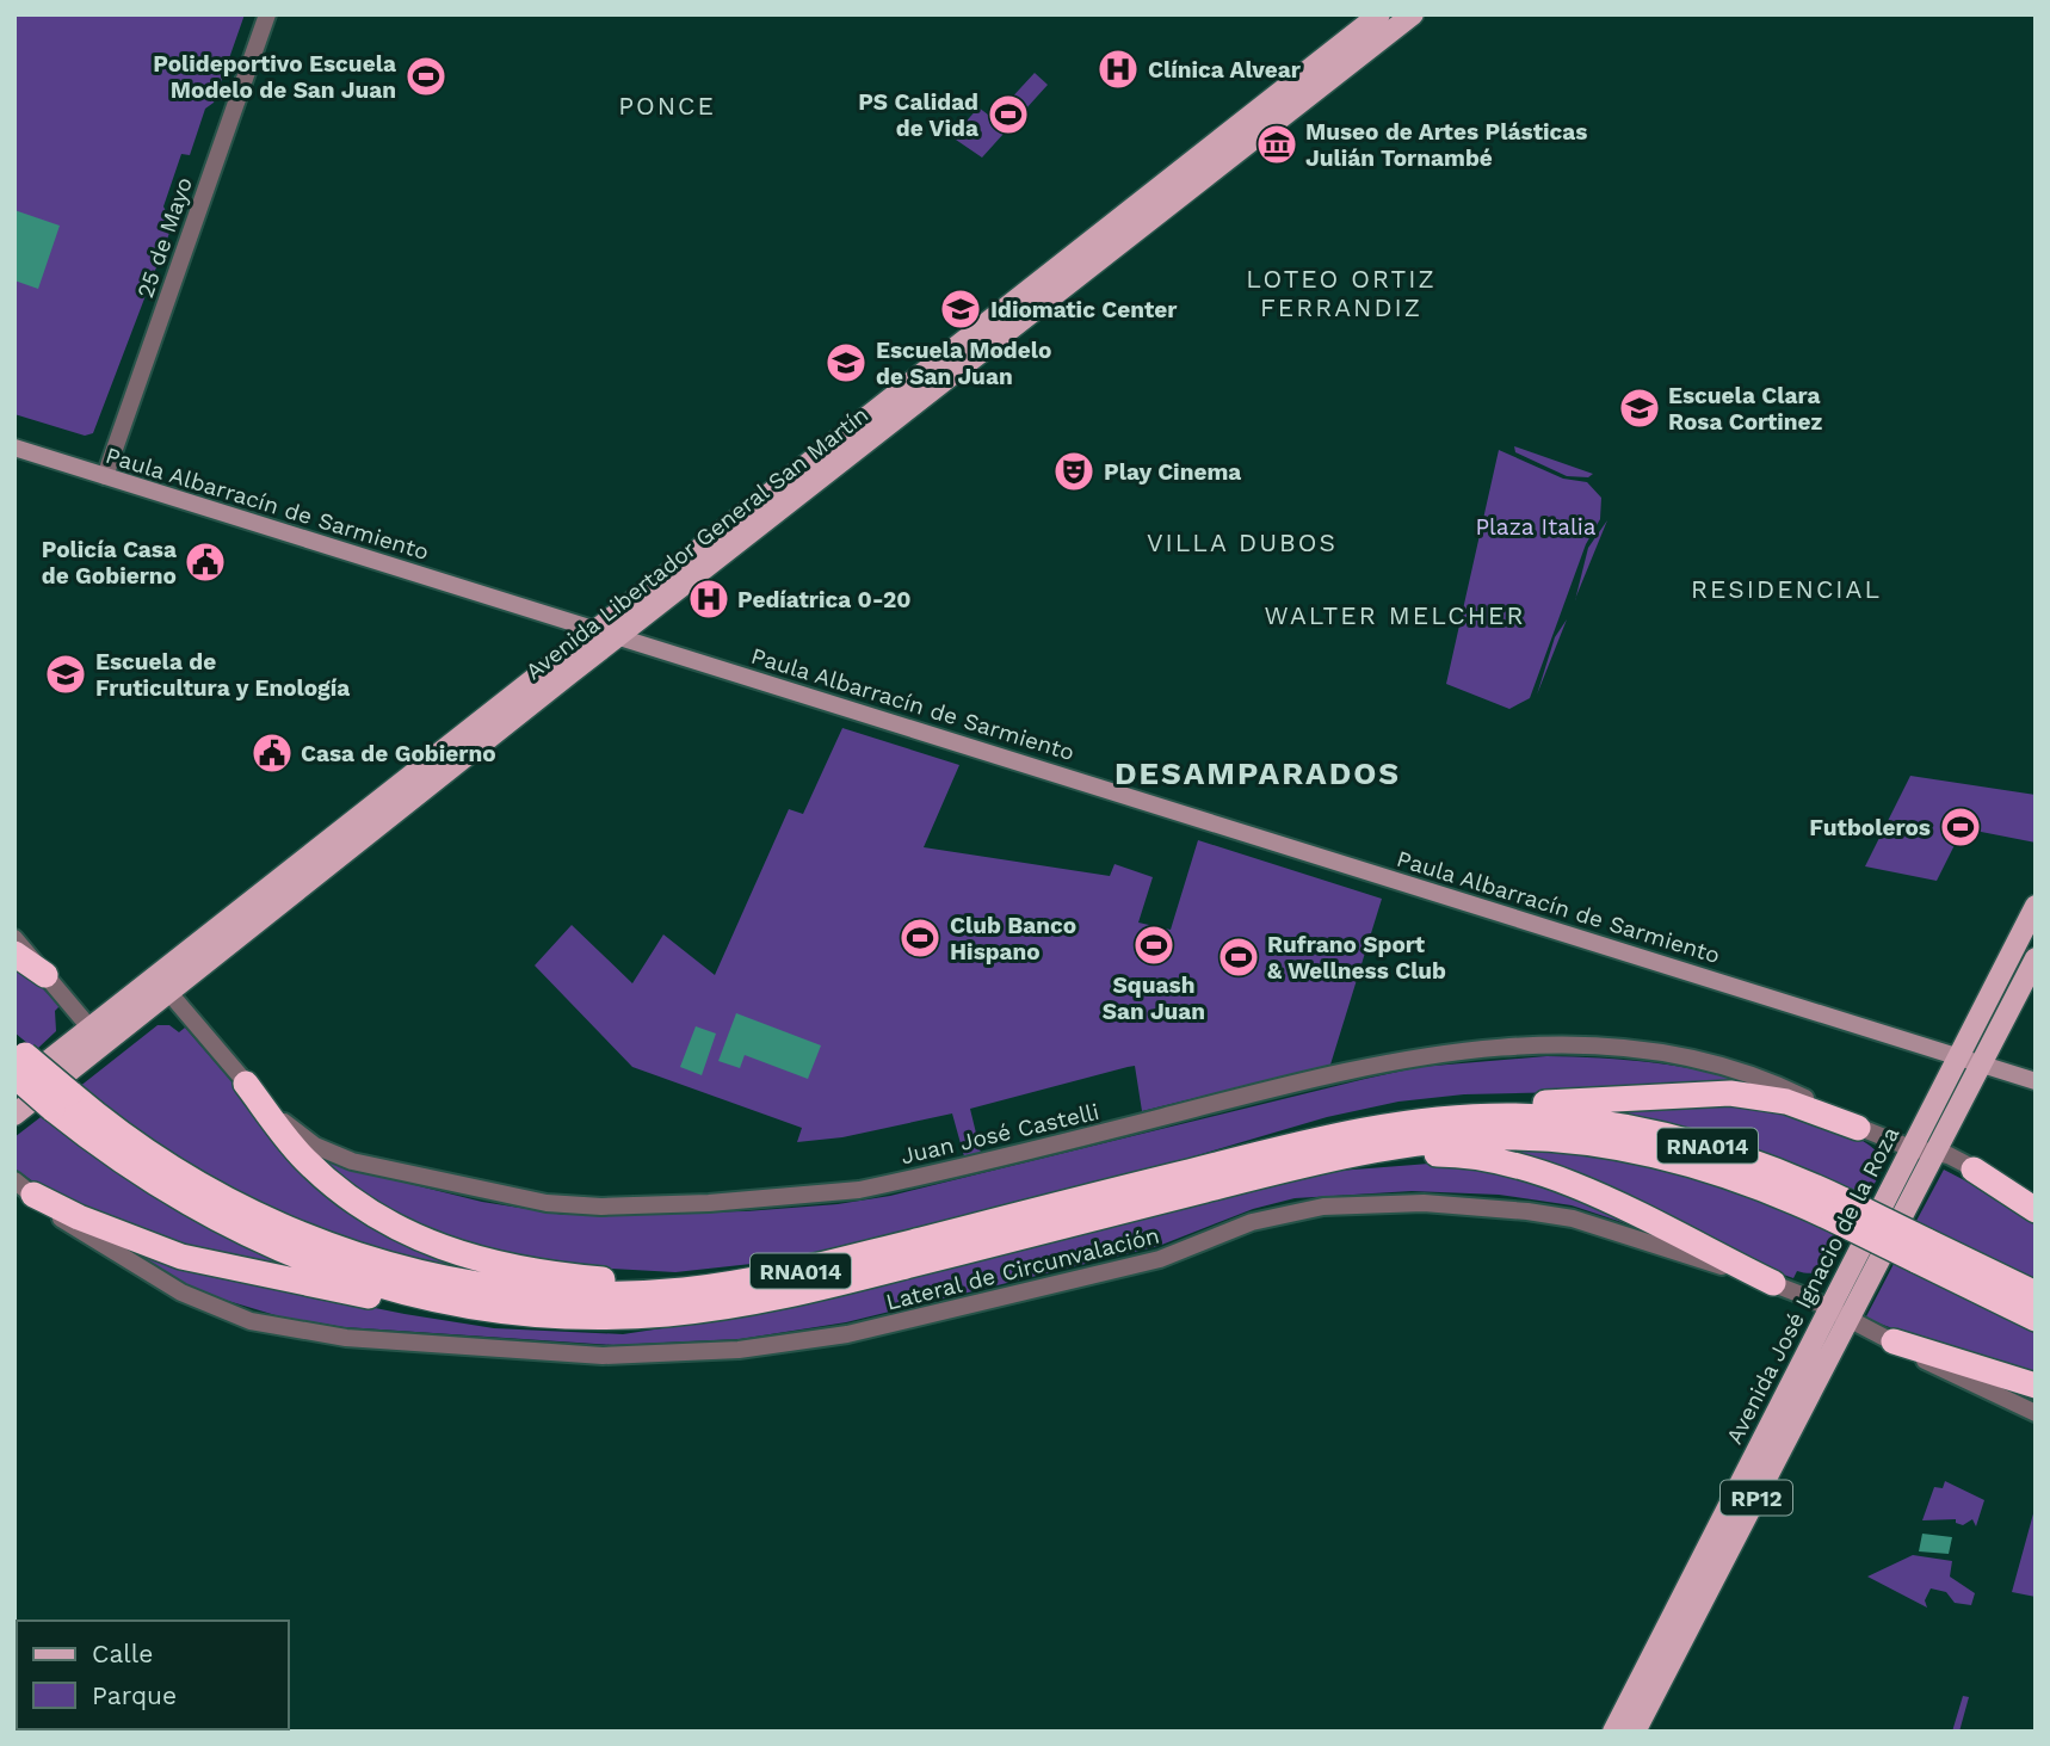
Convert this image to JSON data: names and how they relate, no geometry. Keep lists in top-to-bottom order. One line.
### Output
{"streets":{"highway":["RNA014"],"main road":["Paula Albarracín de Sarmiento","Avenida Libertador General San Martín","Avenida José Ignacio de la Roza","RP12"],"street":["25 de Mayo","Juan José Castelli","Lateral de Circunvalación"]},"crossings":[["25 de Mayo","Paula Albarracín de Sarmiento"],["Paula Albarracín de Sarmiento","Avenida Libertador General San Martín"],["Paula Albarracín de Sarmiento","Avenida José Ignacio de la Roza"],["Avenida Libertador General San Martín","Juan José Castelli"],["Juan José Castelli","Avenida José Ignacio de la Roza"],["Lateral de Circunvalación","Avenida José Ignacio de la Roza"]],"districts":["PONCE","LOTEO ORTIZ FERRANDIZ","VILLA DUBOS","RESIDENCIAL","WALTER MELCHER","DESAMPARADOS"],"parks":["Plaza Italia"],"places":{"hospital":["Clínica Alvear","Pedíatrica 0-20"],"sports":["Polideportivo Escuela Modelo de San Juan","PS Calidad de Vida","Futboleros","Club Banco Hispano","Squash San Juan","Rufrano Sport & Wellness Club"],"museum":["Museo de Artes Plásticas Julián Tornambé"],"school or university":["Idiomatic Center","Escuela Modelo de San Juan","Escuela Clara Rosa Cortinez","Escuela de Fruticultura y Enología"],"theatre":["Play Cinema"],"public building":["Policía Casa de Gobierno","Casa de Gobierno"]},"legend":["Calle","Parque"]}
